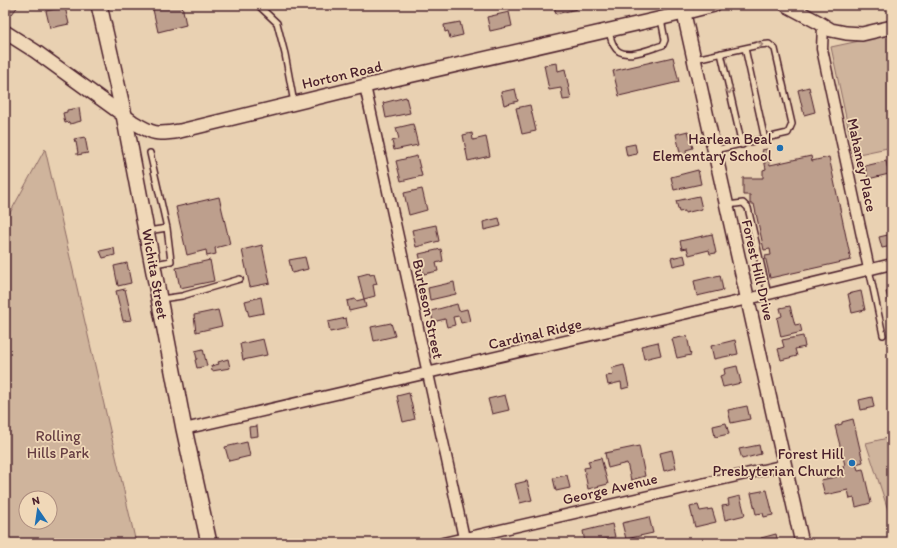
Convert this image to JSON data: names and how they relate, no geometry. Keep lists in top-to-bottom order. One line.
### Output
{"streets":{"main road":["Wichita Street"],"street":["Horton Road","Mahaney Place","Forest Hill Drive","Burleson Street","Cardinal Ridge","George Avenue"]},"crossings":[["Horton Road","Forest Hill Drive"],["Horton Road","Wichita Street"],["Horton Road","Burleson Street"],["Mahaney Place","Cardinal Ridge"],["Forest Hill Drive","Cardinal Ridge"],["Forest Hill Drive","George Avenue"],["Wichita Street","Cardinal Ridge"],["Burleson Street","Cardinal Ridge"],["Burleson Street","George Avenue"]],"parks":["Rolling Hills Park"],"places":["Harlean Beal Elementary School","Forest Hill Presbyterian Church"],"north":"top"}
